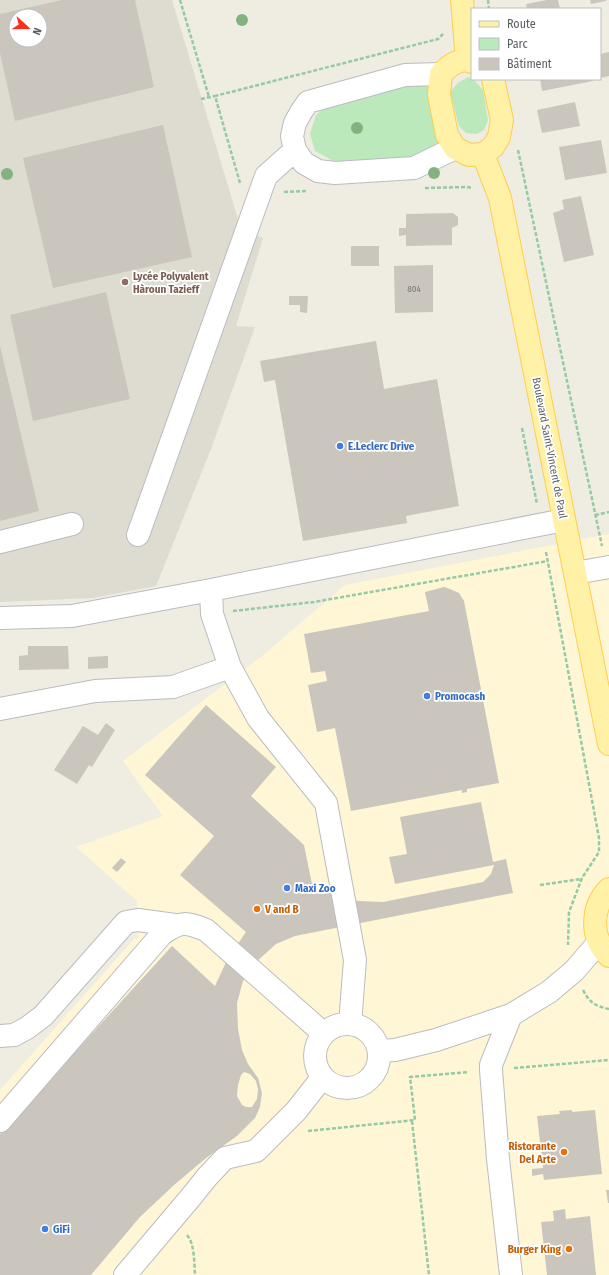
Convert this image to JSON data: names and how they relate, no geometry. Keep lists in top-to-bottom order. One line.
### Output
{"streets":{"main road":["Boulevard Saint-Vincent de Paul"]},"places":["Lycée Polyvalent Hàroun Tazieff","E.Leclerc Drive","Promocash","Maxi Zoo","V and B","Ristorante Del Arte","GiFi","Burger King"],"house_numbers":["804"],"legend":["Route","Parc","Bâtiment"],"north":"right"}
